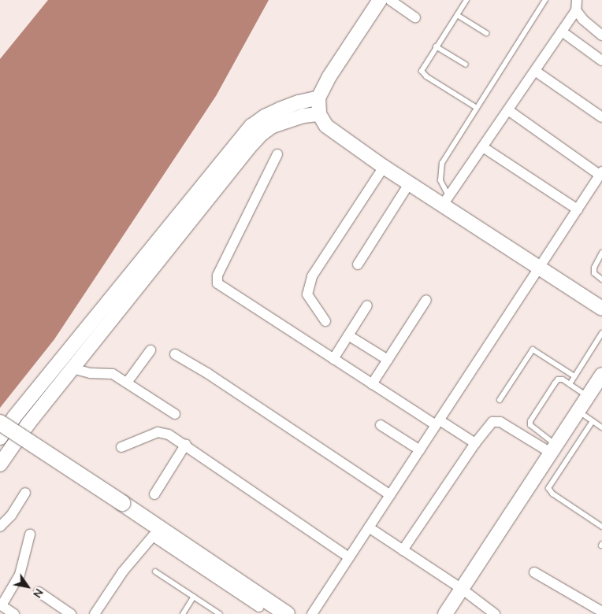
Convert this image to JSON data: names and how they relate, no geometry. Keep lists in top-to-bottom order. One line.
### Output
{"north":"bottom right"}
